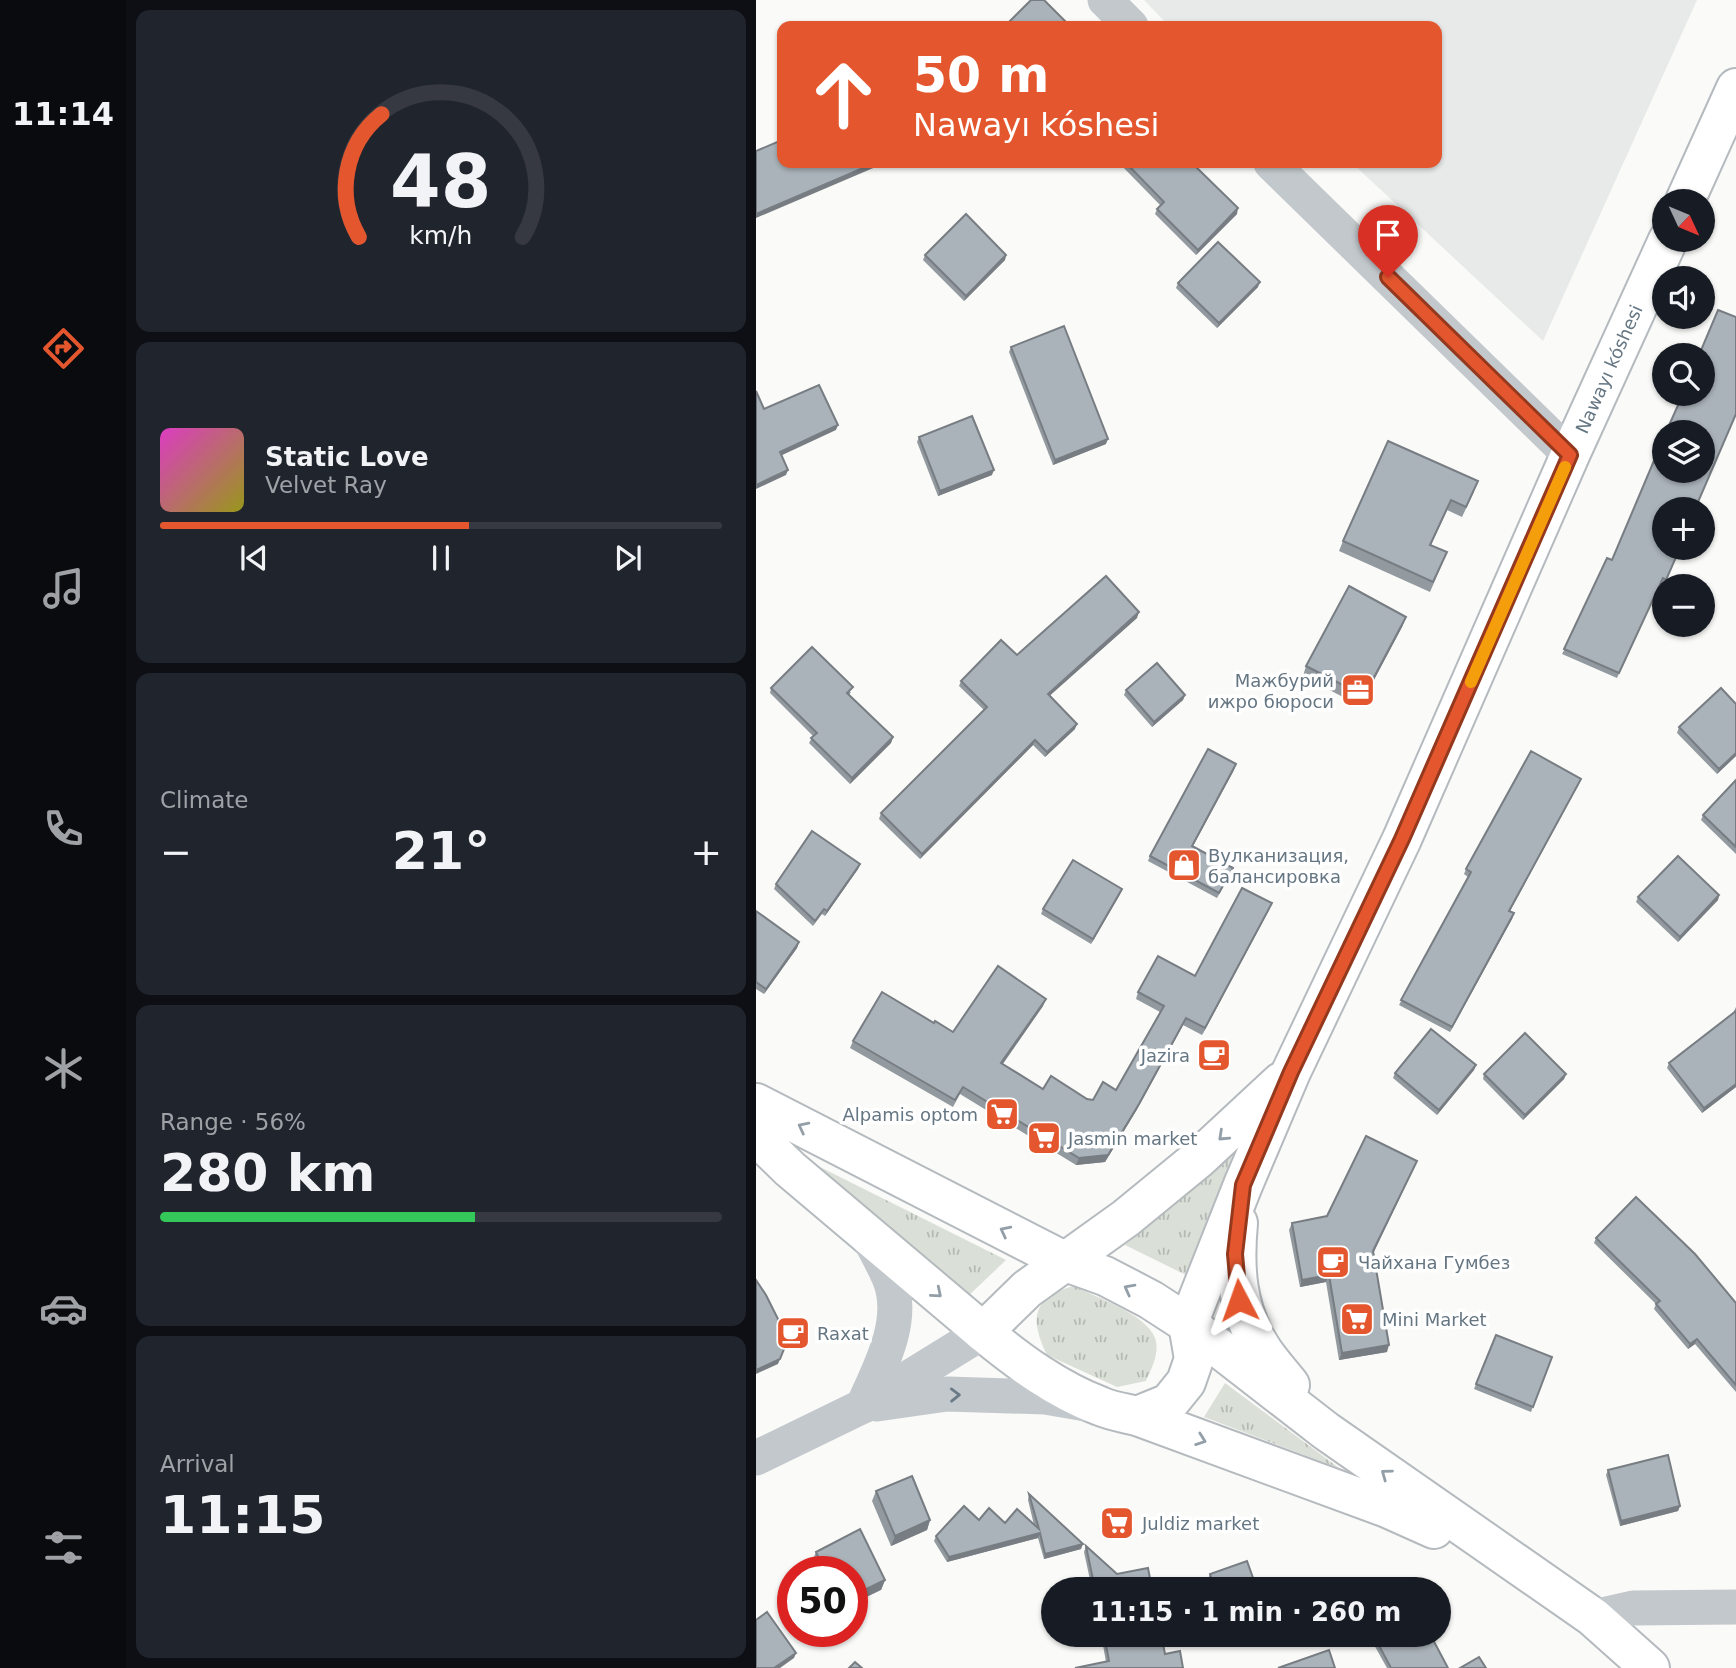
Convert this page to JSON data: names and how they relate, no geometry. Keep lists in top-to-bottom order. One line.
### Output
{"streets":{"main road":["Nawayı kóshesi"]},"places":{"office":["Мажбурий ижро бюроси"],"shop":["Вулканизация, балансировка"],"cafe":["Jazira","Чайхана Гумбез","Raxat"],"supermarket":["Alpamis optom","Jasmin market","Mini Market","Juldiz market"]},"north":"bottom right","page":{"tabs":"11:14","turn":["50 m","Nawayı kóshesi"],"map_buttons":["+","−"],"song":["Static Love","Velvet Ray"],"tile":["Climate",["Range · 56%","280 km"],["Arrival","11:15"]],"heat":["−","21°","+"],"limit":"50","trip":"11:15 · 1 min · 260 m","gauge":["48","km/h"]}}
